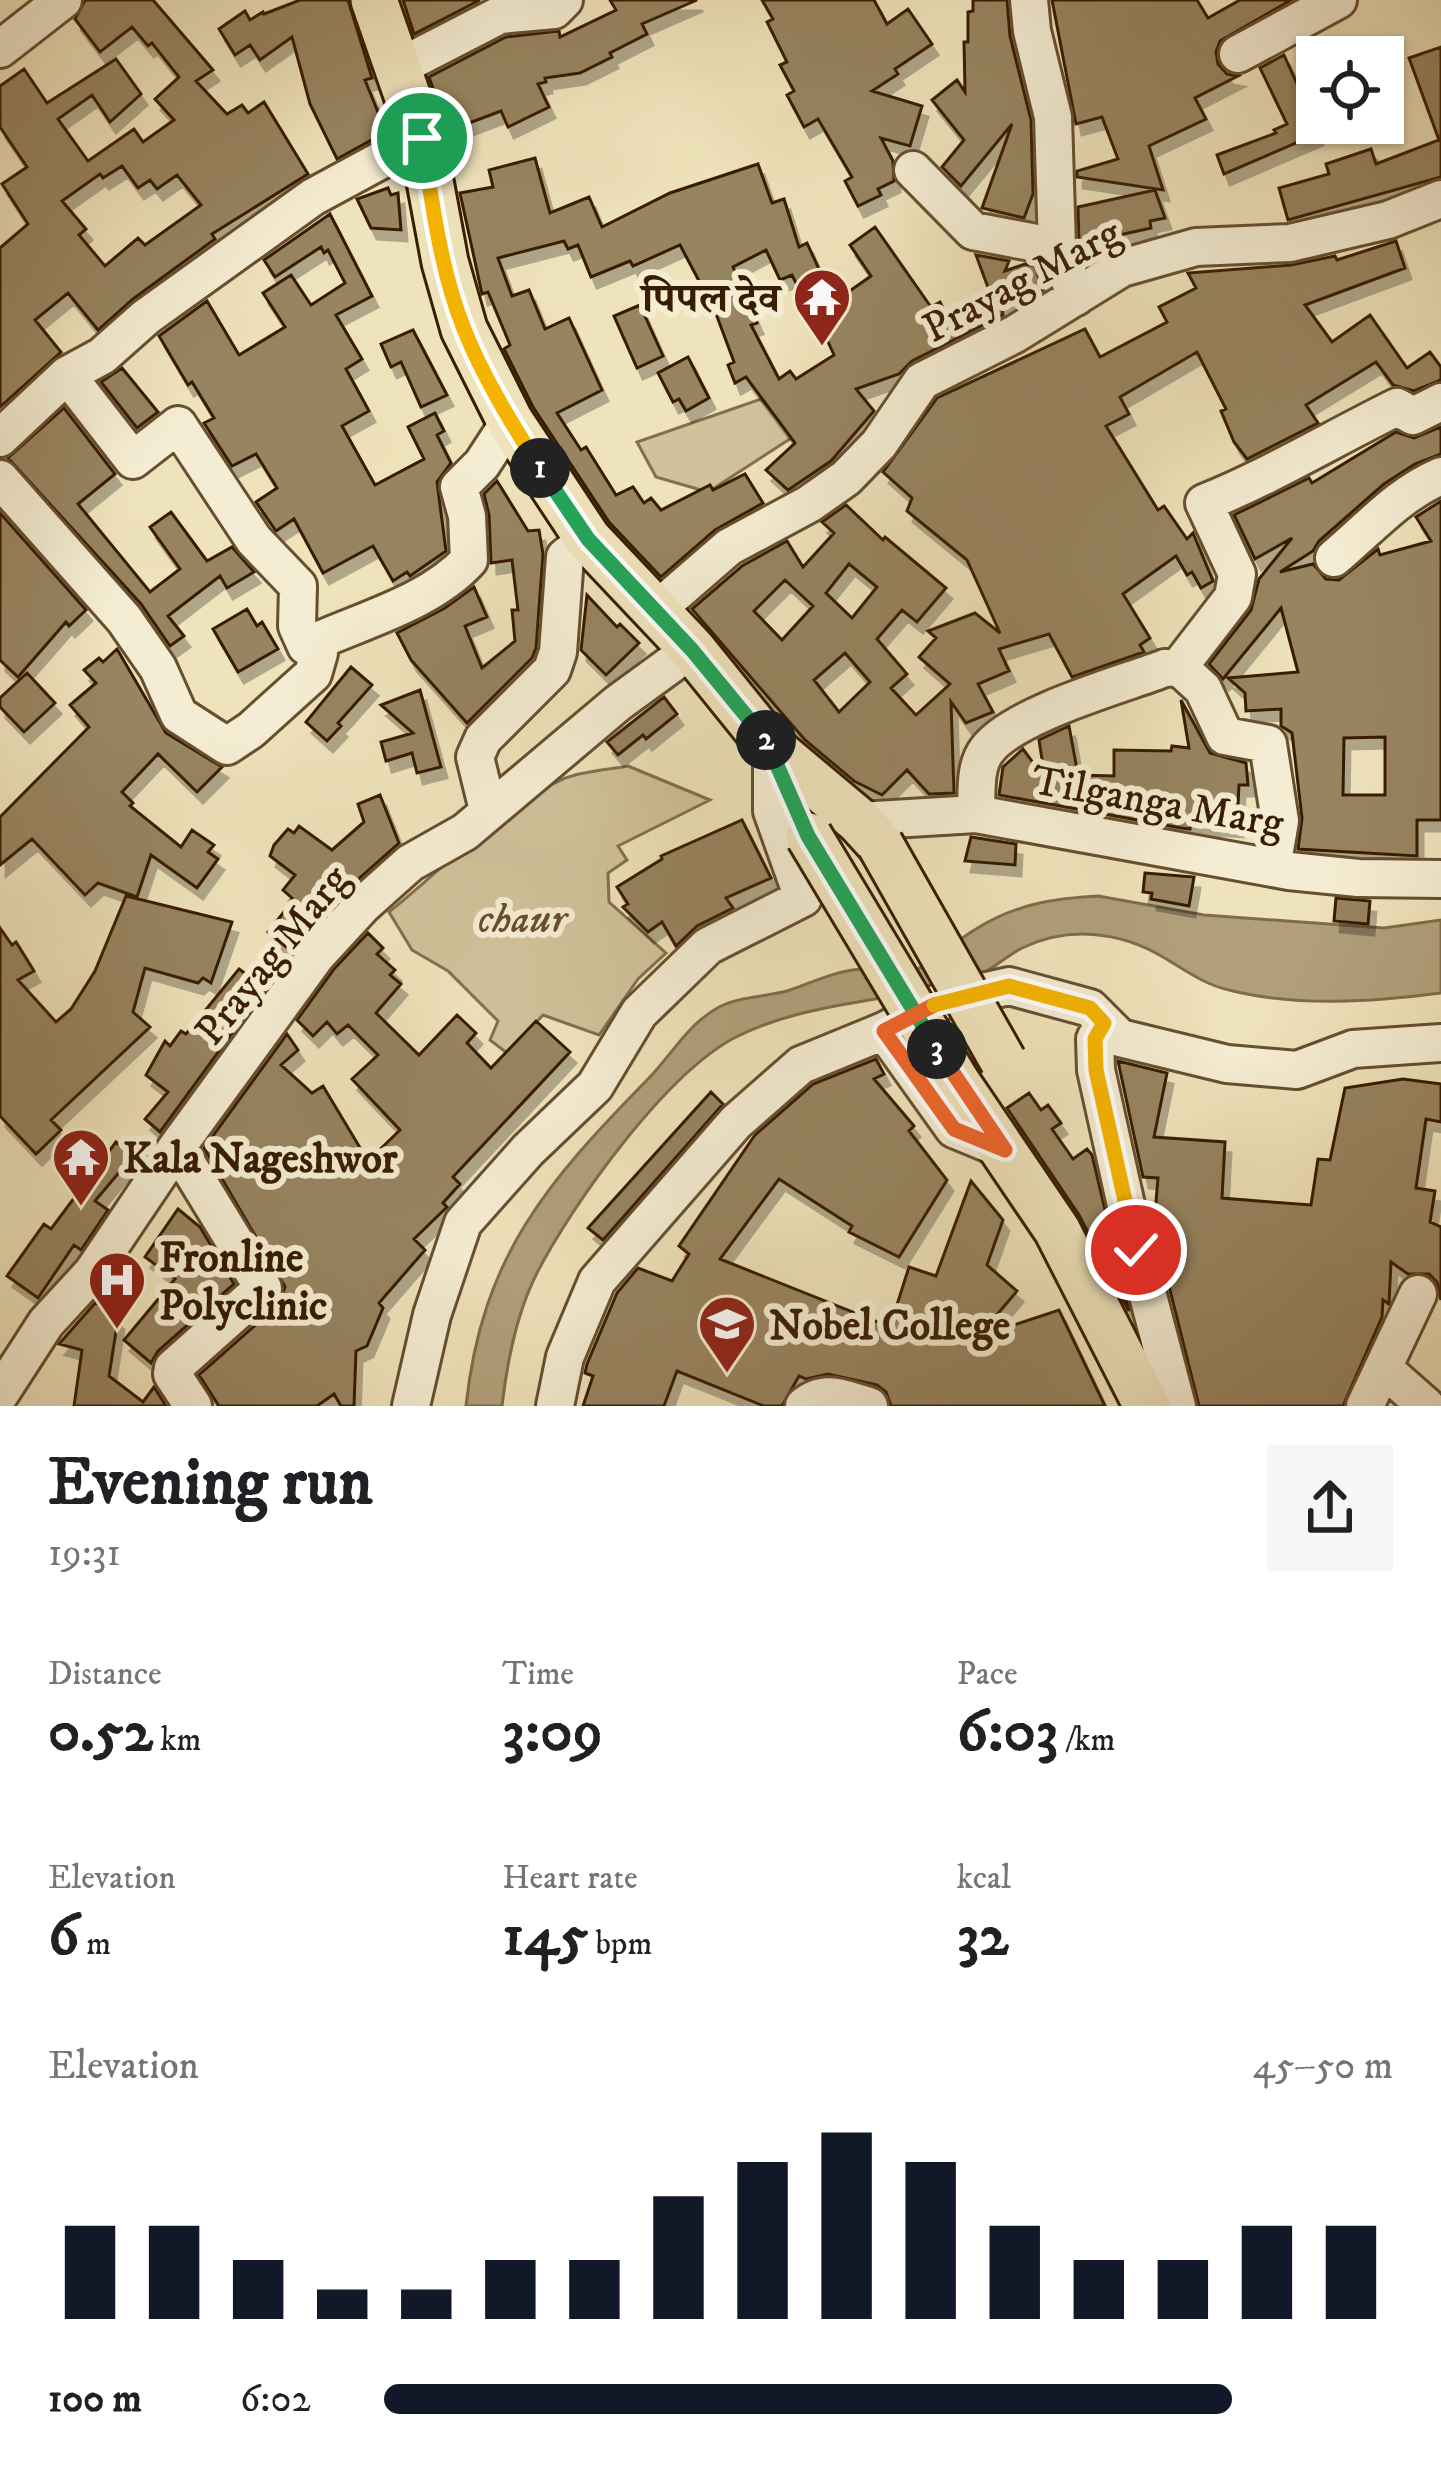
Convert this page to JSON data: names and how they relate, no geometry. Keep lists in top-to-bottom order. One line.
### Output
{"streets":{"street":["Prayag Marg","Tilganga Marg"]},"parks":["chaur"],"places":{"temple":["पिपल देव","Kala Nageshwor"],"hospital":["Fronline Polyclinic"],"school or university":["Nobel College"]},"page":{"pins":["1","2","3"],"heading":["Evening run","19:31"],"stats":[["Distance","0.52 km"],["Time","3:09"],["Pace","6:03 /km"],["Elevation","6 m"],["Heart rate","145 bpm"],["kcal","32"]],"chart":["Elevation","45–50 m"],"list":[{"name":"100 m","note":"6:02"}]}}
